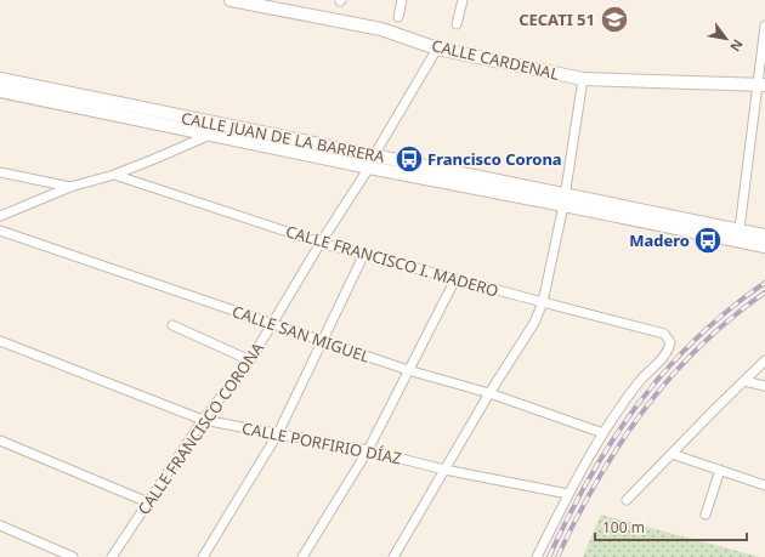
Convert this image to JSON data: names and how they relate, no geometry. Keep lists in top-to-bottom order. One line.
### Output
{"streets":{"main road":["CALLE CARDENAL","CALLE JUAN DE LA BARRERA"],"street":["CALLE FRANCISCO I. MADERO","CALLE SAN MIGUEL","CALLE FRANCISCO CORONA","CALLE PORFIRIO DÍAZ"]},"crossings":[["CALLE CARDENAL","CALLE FRANCISCO CORONA"],["CALLE JUAN DE LA BARRERA","CALLE FRANCISCO CORONA"],["CALLE FRANCISCO I. MADERO","CALLE SAN MIGUEL"],["CALLE FRANCISCO I. MADERO","CALLE FRANCISCO CORONA"],["CALLE SAN MIGUEL","CALLE FRANCISCO CORONA"],["CALLE FRANCISCO CORONA","CALLE PORFIRIO DÍAZ"]],"places":{"school or university":["CECATI 51"],"bus stop":["Francisco Corona","Madero"]},"scale_bar":"100 m","north":"bottom right"}
